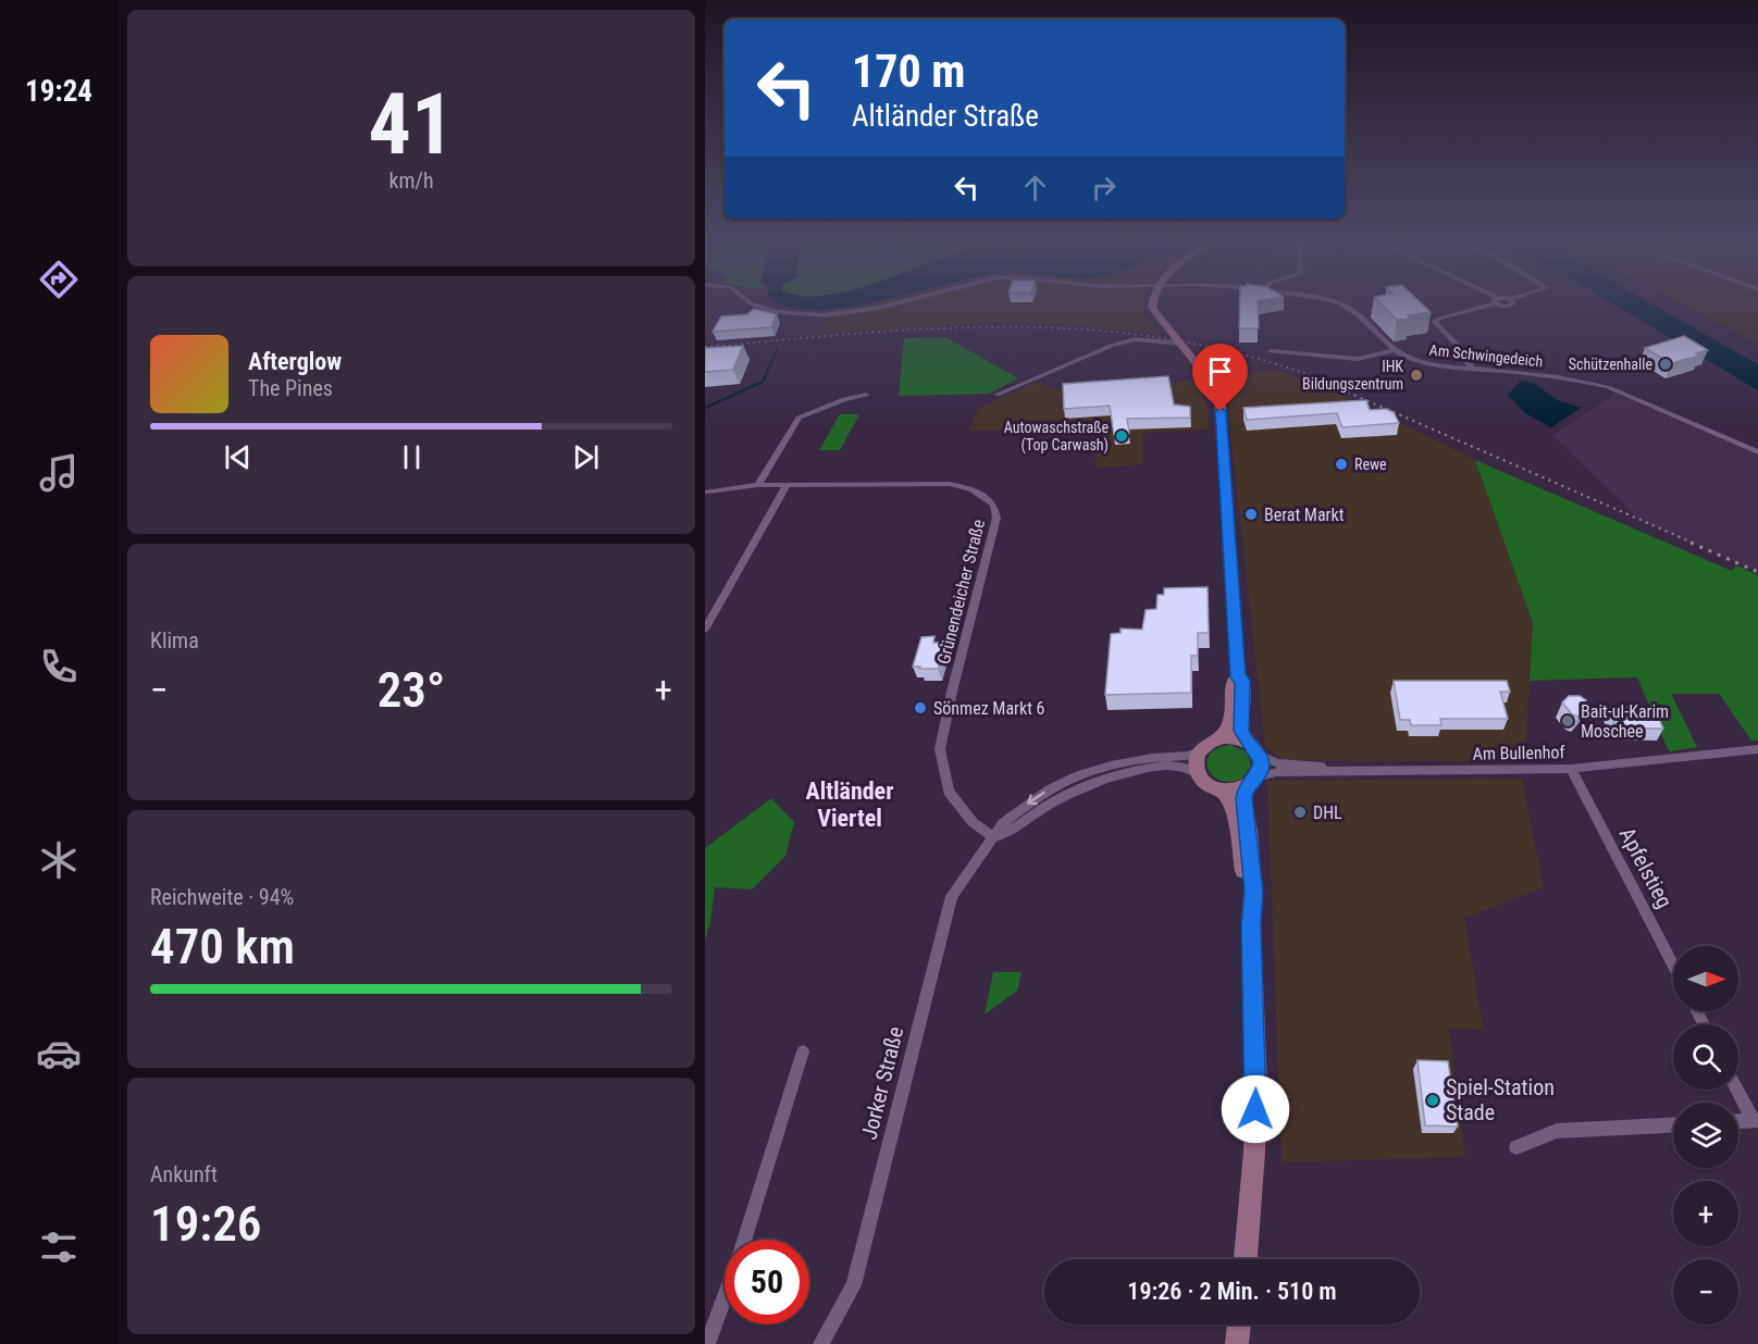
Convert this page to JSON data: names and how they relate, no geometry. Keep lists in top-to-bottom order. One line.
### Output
{"streets":{"street":["Am Schwingedeich","Grünendeicher Straße","Am Bullenhof","Apfelstieg","Jorker Straße"]},"crossings":[["Grünendeicher Straße","Jorker Straße"],["Am Bullenhof","Apfelstieg"],["Am Bullenhof","Jorker Straße"]],"districts":["Altländer Viertel"],"places":["Schützenhalle","IHK Bildungszentrum","Autowaschstraße (Top Carwash)","Rewe","Berat Markt","Sönmez Markt 6","Bait-ul-Karim Moschee","DHL","Spiel-Station Stade"],"north":"right","page":{"tabs":"19:24","tile":[["41","km/h"],"Klima",["Reichweite · 94%","470 km"],["Ankunft","19:26"]],"turn":["170 m","Altländer Straße"],"song":["Afterglow","The Pines"],"heat":["−","23°","+"],"map_buttons":["+","−"],"limit":"50","trip":"19:26 · 2 Min. · 510 m"}}
